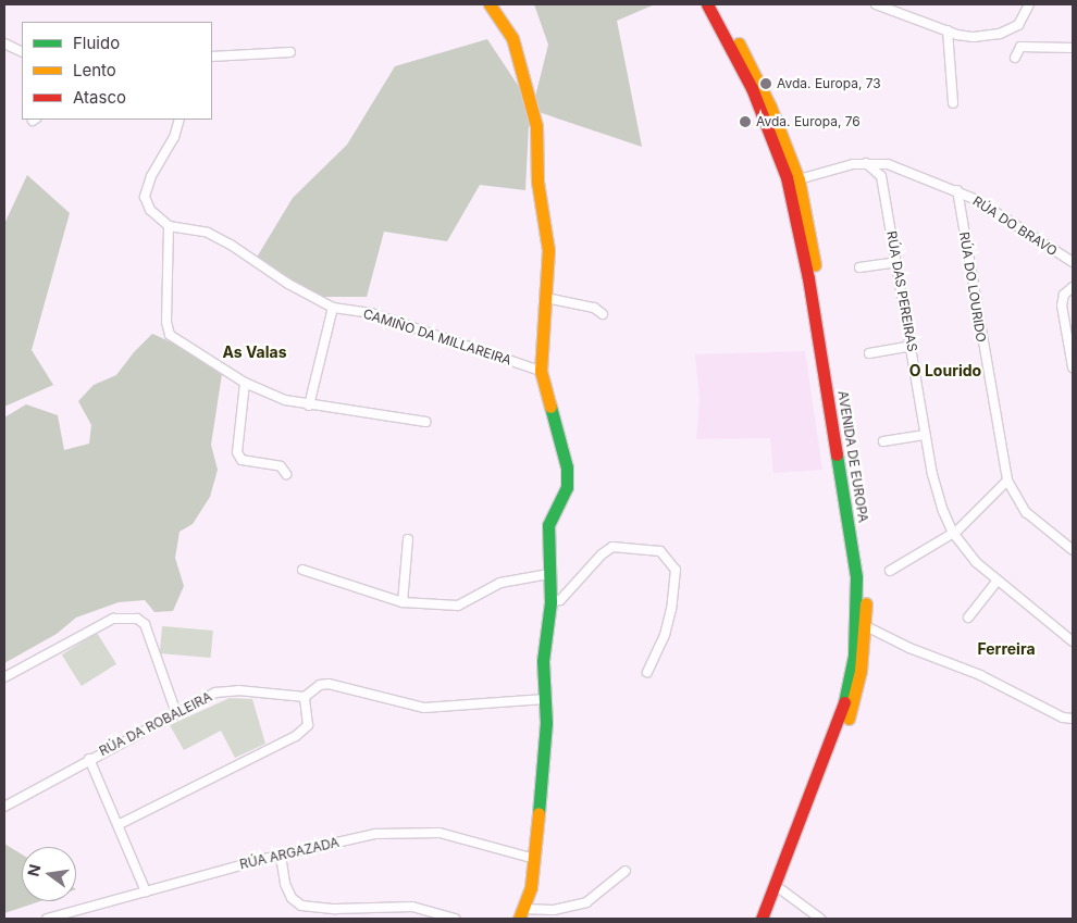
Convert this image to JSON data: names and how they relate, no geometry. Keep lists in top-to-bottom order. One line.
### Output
{"streets":{"main road":["AVENIDA DE EUROPA"],"street":["RÚA DO BRAVO","RÚA DO LOURIDO","RÚA DAS PEREIRAS","CAMIÑO DA MILLAREIRA","RÚA DA ROBALEIRA","RÚA ARGAZADA"]},"crossings":[["RÚA DO BRAVO","RÚA DO LOURIDO"],["RÚA DO BRAVO","AVENIDA DE EUROPA"]],"districts":["As Valas","O Lourido","Ferreira"],"places":["Avda. Europa, 73","Avda. Europa, 76"],"legend":["Fluido","Lento","Atasco"],"north":"left"}
